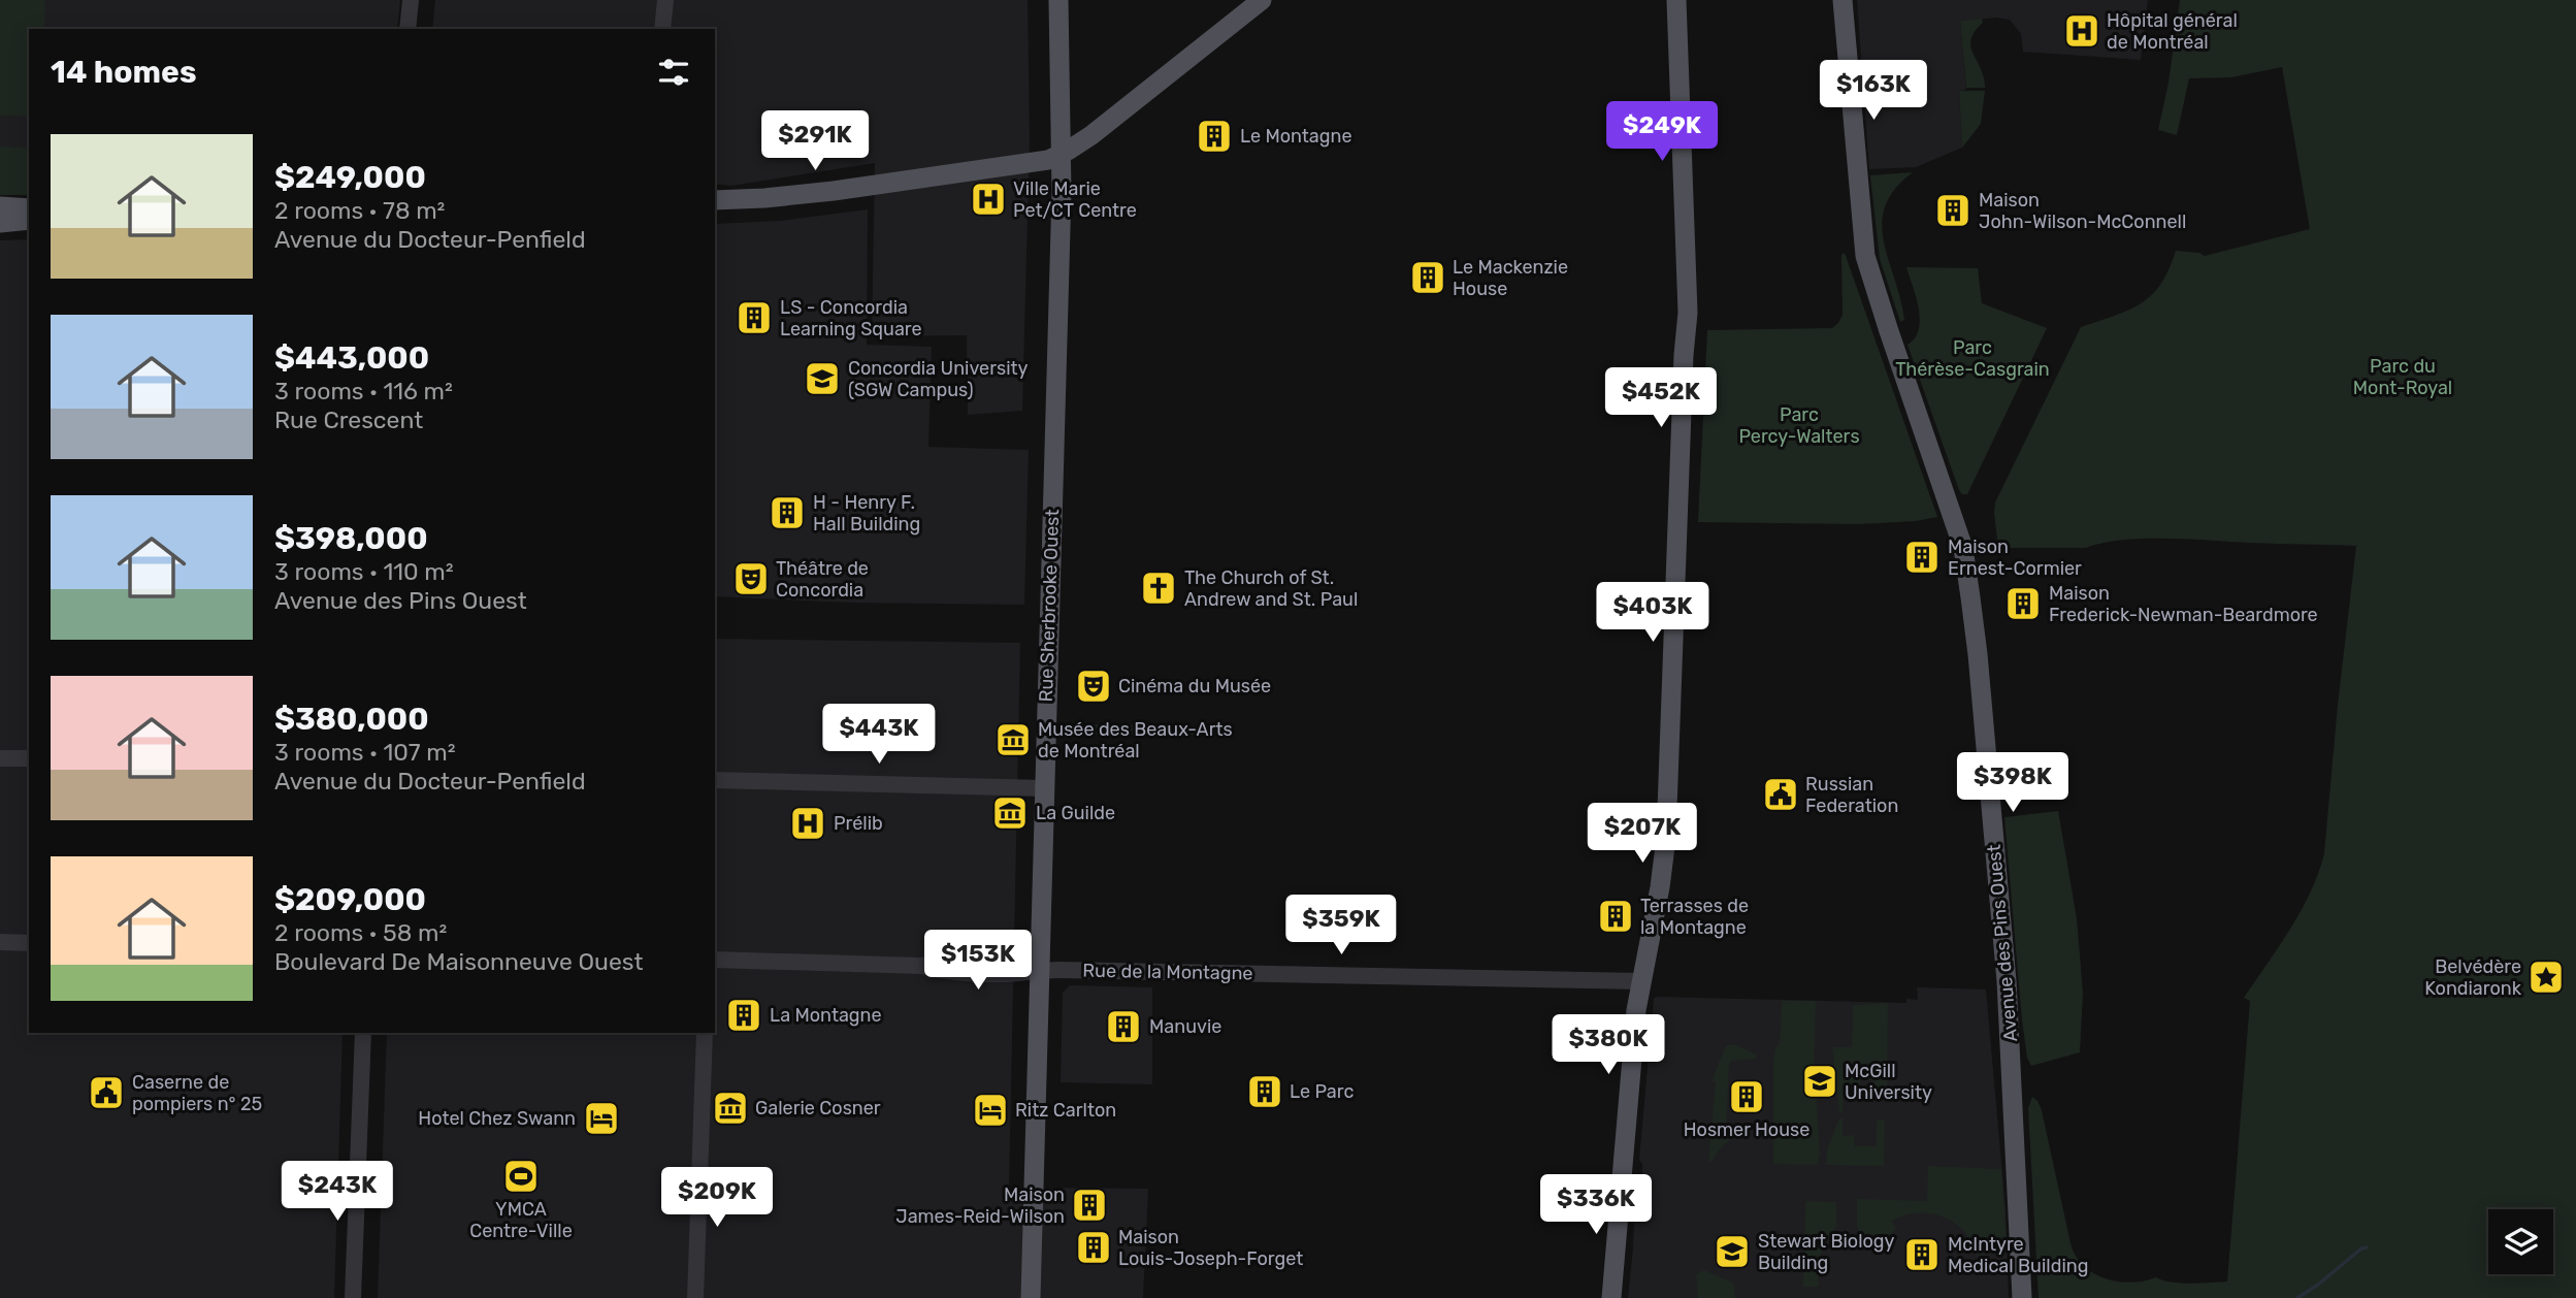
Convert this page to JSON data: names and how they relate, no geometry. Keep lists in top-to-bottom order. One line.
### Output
{"streets":{"main road":["Rue Sherbrooke Ouest","Avenue des Pins Ouest"],"street":["Rue de la Montagne"]},"crossings":[["Rue Sherbrooke Ouest","Rue de la Montagne"]],"parks":["Parc Thérèse-Casgrain","Parc du Mont-Royal","Parc Percy-Walters"],"places":{"hospital":["Hôpital général de Montréal","Ville Marie Pet/CT Centre","Prélib"],"building":["Le Montagne","Maison John-Wilson-McConnell","Le Mackenzie House","LS - Concordia Learning Square","H - Henry F. Hall Building","Maison Ernest-Cormier","Maison Frederick-Newman-Beardmore","Terrasses de la Montagne","La Montagne","Manuvie","Le Parc","Hosmer House","Maison James-Reid-Wilson","Maison Louis-Joseph-Forget","McIntyre Medical Building"],"school or university":["Concordia University (SGW Campus)","McGill University","Stewart Biology Building"],"theatre":["Théâtre de Concordia","Cinéma du Musée"],"church":["The Church of St. Andrew and St. Paul"],"museum":["Musée des Beaux-Arts de Montréal","La Guilde","Galerie Cosner"],"public building":["Russian Federation","Caserne de pompiers n° 25"],"place":["Belvédère Kondiaronk"],"hotel":["Ritz Carlton","Hotel Chez Swann"],"sports":["YMCA Centre-Ville"]},"page":{"heading":"14 homes","price":["$163K","$249K","$291K","$452K","$403K","$443K","$398K","$207K","$359K","$153K","$380K","$243K","$209K","$336K"],"list":[{"name":"$249,000","note":"2 rooms · 78 m² · Avenue du Docteur-Penfield"},{"name":"$443,000","note":"3 rooms · 116 m² · Rue Crescent"},{"name":"$398,000","note":"3 rooms · 110 m² · Avenue des Pins Ouest"},{"name":"$380,000","note":"3 rooms · 107 m² · Avenue du Docteur-Penfield"},{"name":"$209,000","note":"2 rooms · 58 m² · Boulevard De Maisonneuve Ouest"}]}}
